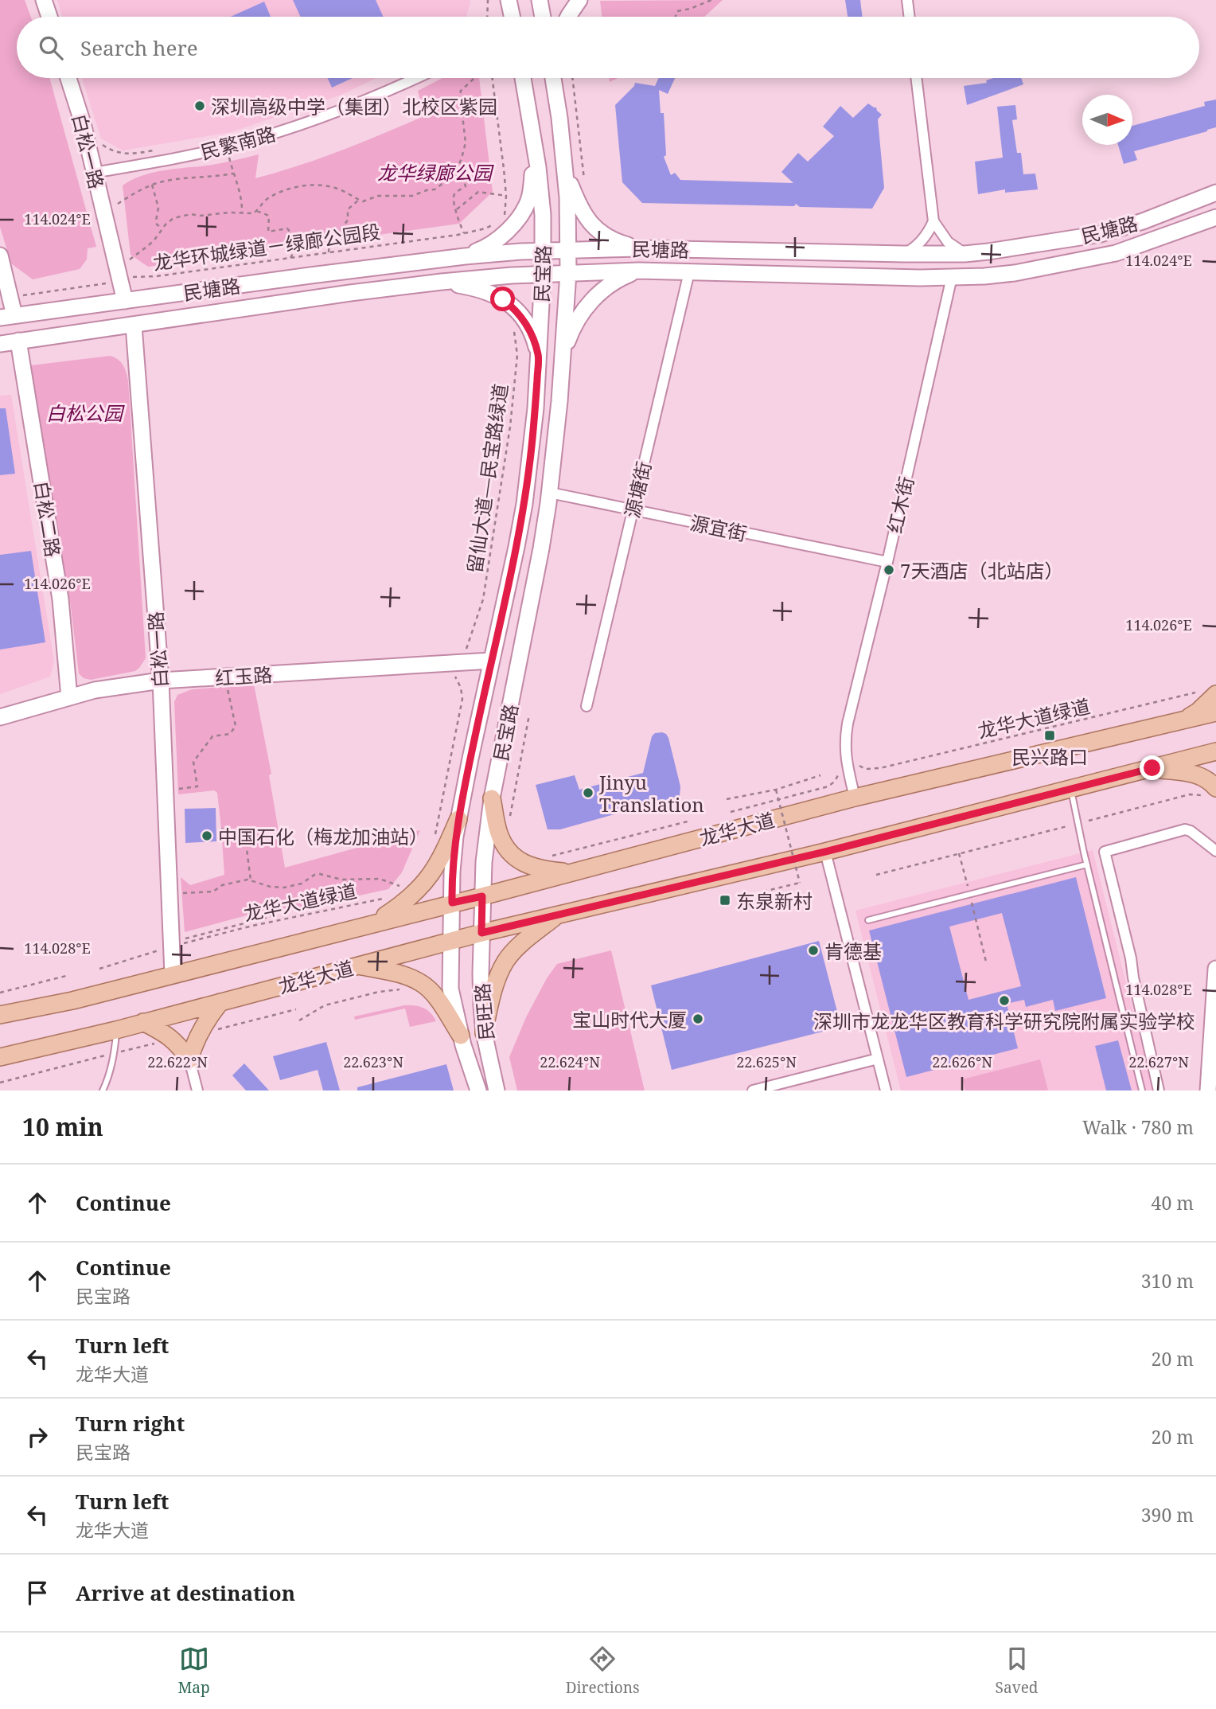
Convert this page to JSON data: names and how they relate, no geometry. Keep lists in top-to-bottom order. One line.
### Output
{"streets":{"main road":["白松一路","民塘路","民宝路","白松二路","红玉路","龙华大道","民旺路"],"street":["民繁南路","源塘街","红木街","源宜街"],"path":["龙华环城绿道－绿廊公园段","留仙大道—民宝路绿道","龙华大道绿道"]},"crossings":[["民繁南路","白松一路"],["白松一路","民塘路"],["白松一路","红玉路"],["白松一路","龙华大道"],["民塘路","民宝路"],["民塘路","源塘街"],["民塘路","红木街"],["民塘路","白松二路"],["民宝路","源宜街"],["民宝路","红玉路"],["民宝路","龙华大道"],["民宝路","民旺路"],["源塘街","源宜街"],["红木街","源宜街"],["红木街","龙华大道"],["白松二路","红玉路"],["龙华大道","民旺路"]],"parks":["龙华绿廊公园","白松公园"],"places":{"other":["深圳高级中学（集团）北校区紫园","7天酒店（北站店）","Jinyu Translation","中国石化（梅龙加油站）","肯德基","深圳市龙龙华区教育科学研究院附属实验学校","宝山时代大厦"],"transit":["民兴路口","东泉新村"]},"north":"right","page":{"search":"Search here","heading":["10 min","Walk · 780 m"],"list":[["Continue","40 m"],["Continue","民宝路","310 m"],["Turn left","龙华大道","20 m"],["Turn right","民宝路","20 m"],["Turn left","龙华大道","390 m"],"Arrive at destination"],"nav":["Map","Directions","Saved"]},"coordinates":["114.024°E","114.026°E","114.028°E","22.622°N","22.623°N","22.624°N","22.625°N","22.626°N","22.627°N"]}
